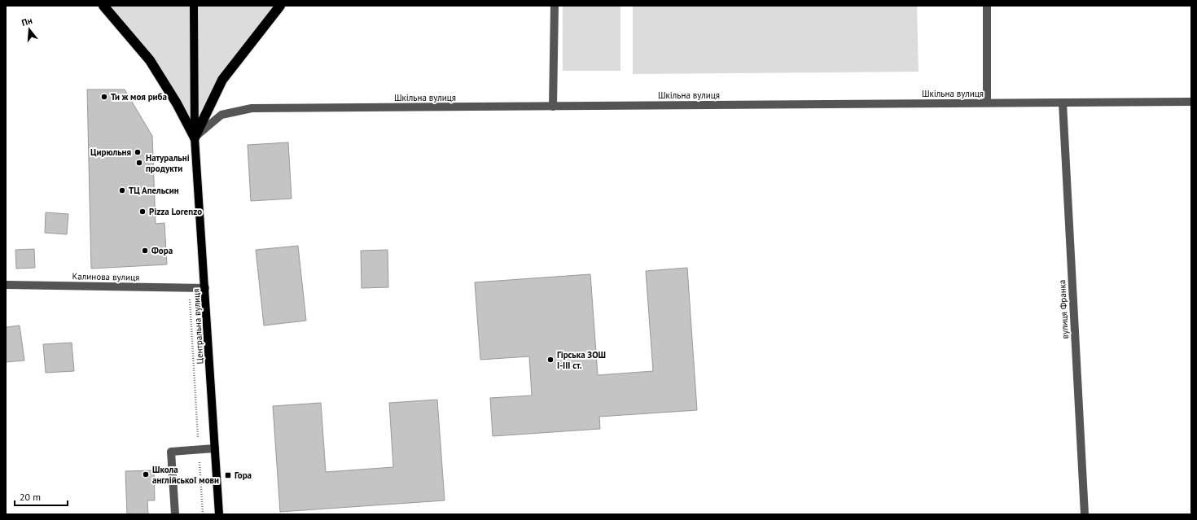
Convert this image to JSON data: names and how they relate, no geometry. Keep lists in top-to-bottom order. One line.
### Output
{"streets":{"main road":["Центральна вулиця"],"street":["Шкільна вулиця","Калинова вулиця","вулиця Франка"]},"crossings":[["Шкільна вулиця","вулиця Франка"],["Шкільна вулиця","Центральна вулиця"],["Калинова вулиця","Центральна вулиця"]],"places":{"other":["Ти ж моя риба","Цирюльня","Натуральні продукти","ТЦ Апельсин","Pizza Lorenzo","Фора","Гірська ЗОШ І-ІІІ ст.","Школа англійської мови"],"transit":["Гора"]},"scale_bar":"20 m","north":"top"}
